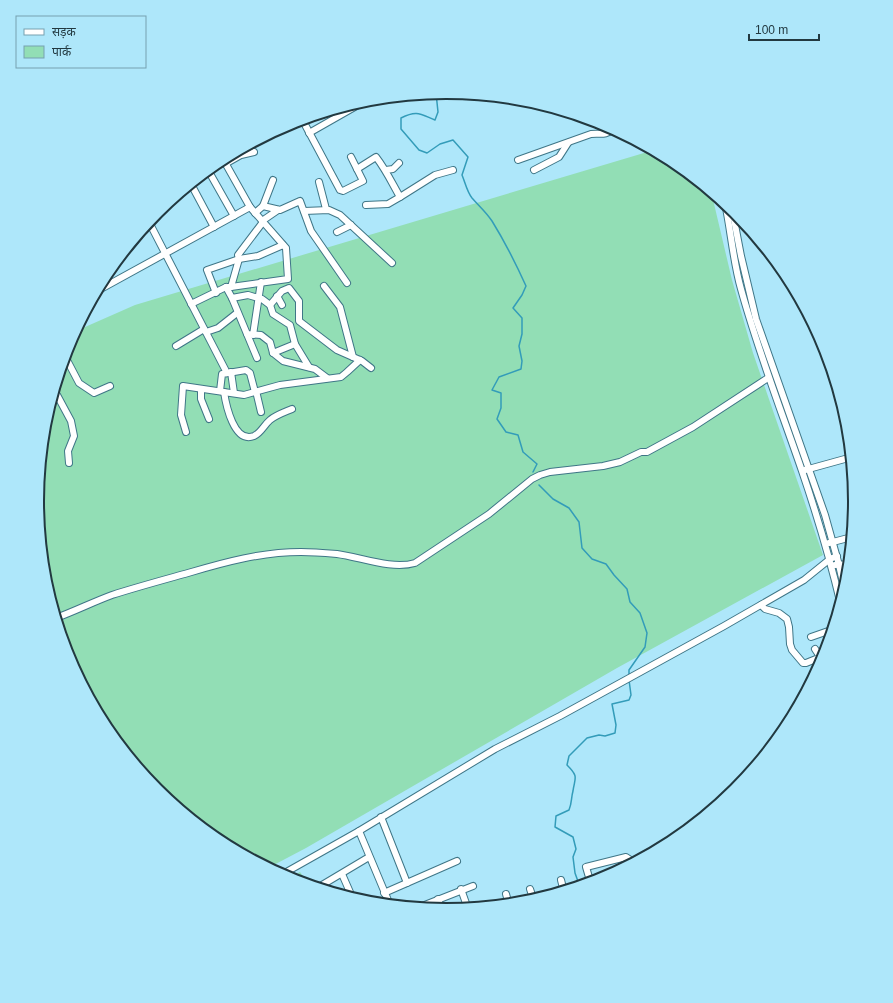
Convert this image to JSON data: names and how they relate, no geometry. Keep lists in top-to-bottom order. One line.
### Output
{"legend":["सड़क","पार्क"],"scale_bar":"100 m"}
